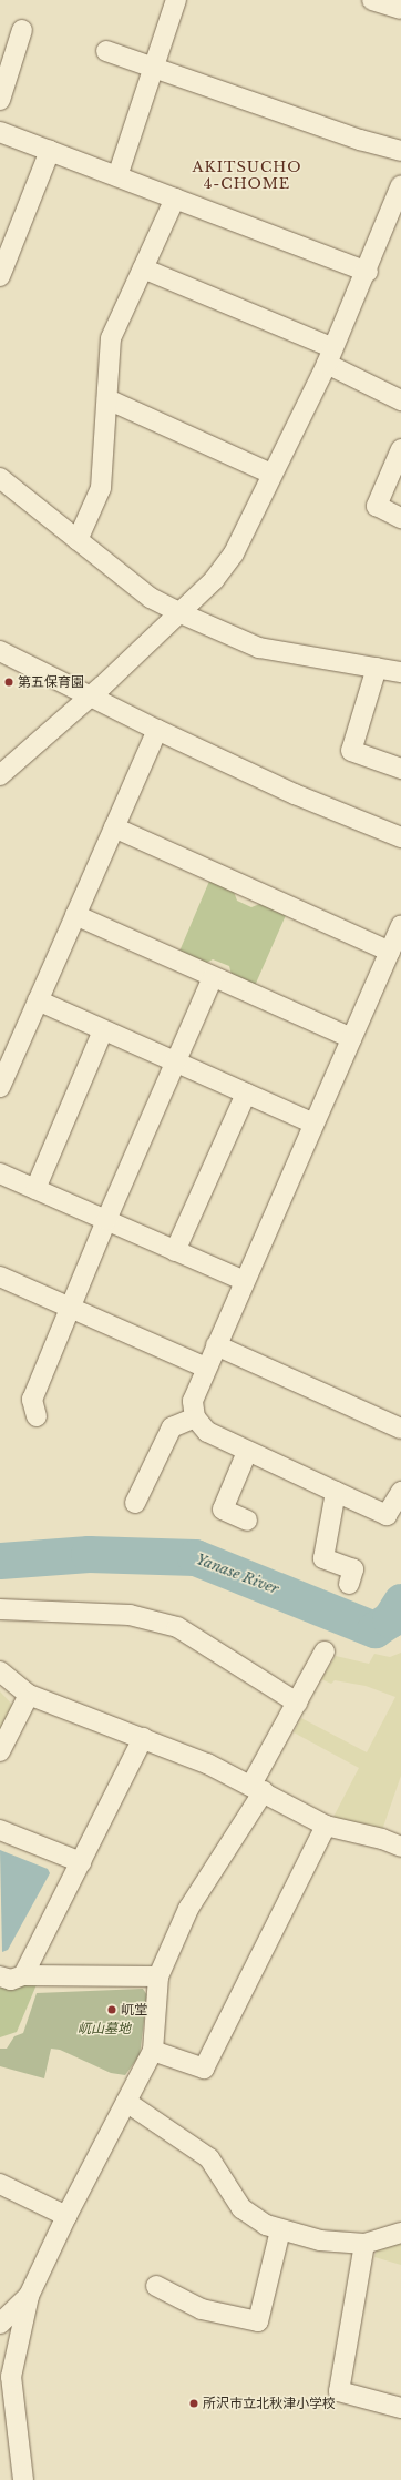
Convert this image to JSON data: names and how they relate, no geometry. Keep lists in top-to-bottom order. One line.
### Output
{"districts":["AKITSUCHO 4-CHOME"],"water":["Yanase River"],"parks":["屼山墓地"],"places":["第五保育園","屼堂","所沢市立北秋津小学校"]}
